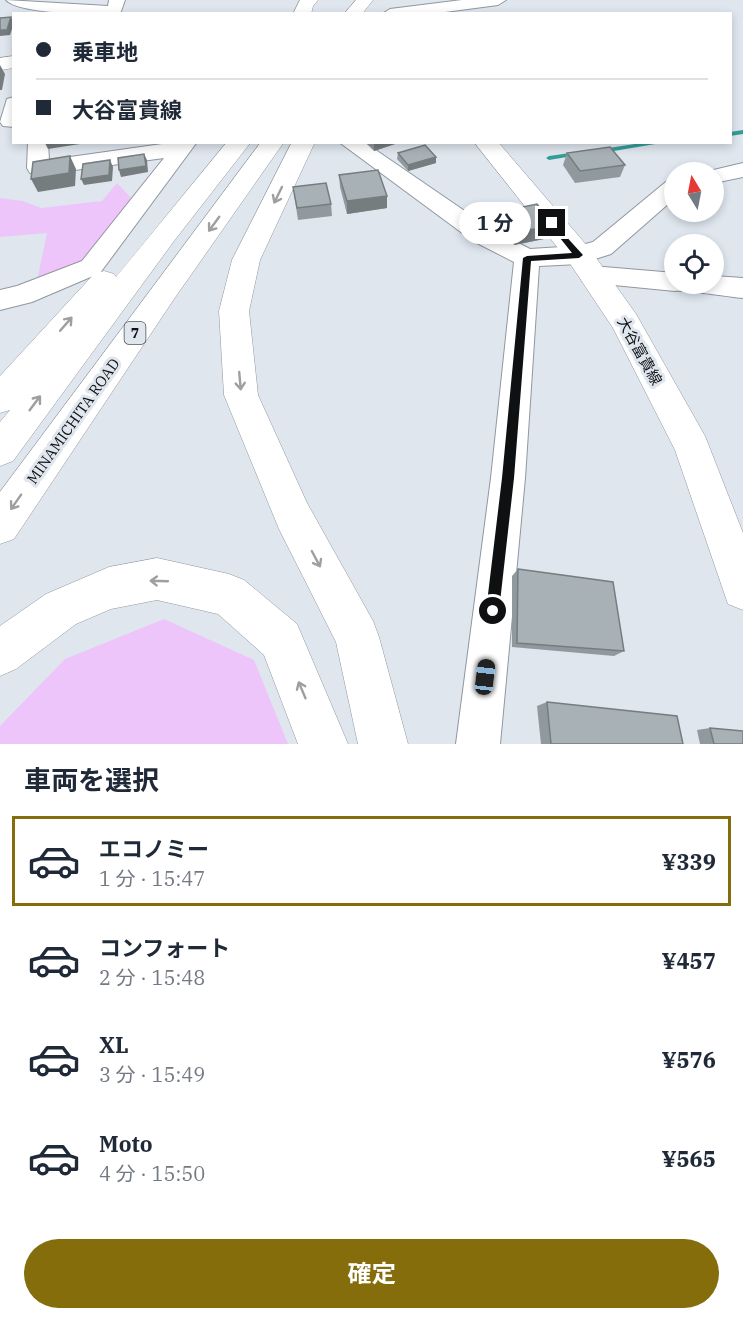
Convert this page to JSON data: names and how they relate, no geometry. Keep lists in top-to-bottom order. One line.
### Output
{"streets":{"main road":["7","大谷富貴線","MINAMICHITA ROAD"]},"north":"top","page":{"banner":["乗車地","大谷富貴線"],"bubble":"1 分","heading":"車両を選択","list":[{"name":"エコノミー","note":"1 分 · 15:47","value":"¥339"},{"name":"コンフォート","note":"2 分 · 15:48","value":"¥457"},{"name":"XL","note":"3 分 · 15:49","value":"¥576"},{"name":"Moto","note":"4 分 · 15:50","value":"¥565"}],"buttons":"確定"}}
